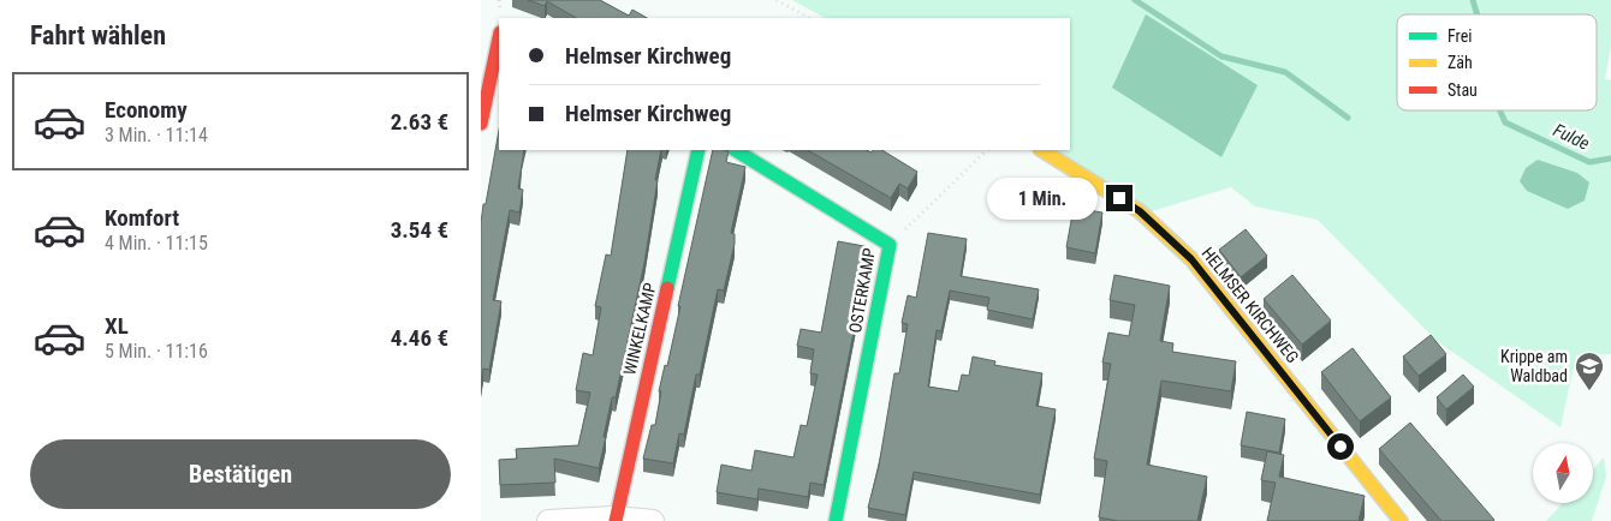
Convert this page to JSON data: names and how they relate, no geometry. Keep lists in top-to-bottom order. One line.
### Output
{"streets":{"street":["OSTERKAMP","HELMSER KIRCHWEG","WINKELKAMP"]},"water":["Fulde"],"places":{"school or university":["Krippe am Waldbad"]},"legend":["Frei","Zäh","Stau"],"north":"top","page":{"heading":"Fahrt wählen","banner":["Helmser Kirchweg","Helmser Kirchweg"],"list":[{"name":"Economy","note":"3 Min. · 11:14","value":"2.63 €"},{"name":"Komfort","note":"4 Min. · 11:15","value":"3.54 €"},{"name":"XL","note":"5 Min. · 11:16","value":"4.46 €"}],"bubble":"1 Min.","buttons":"Bestätigen"}}
